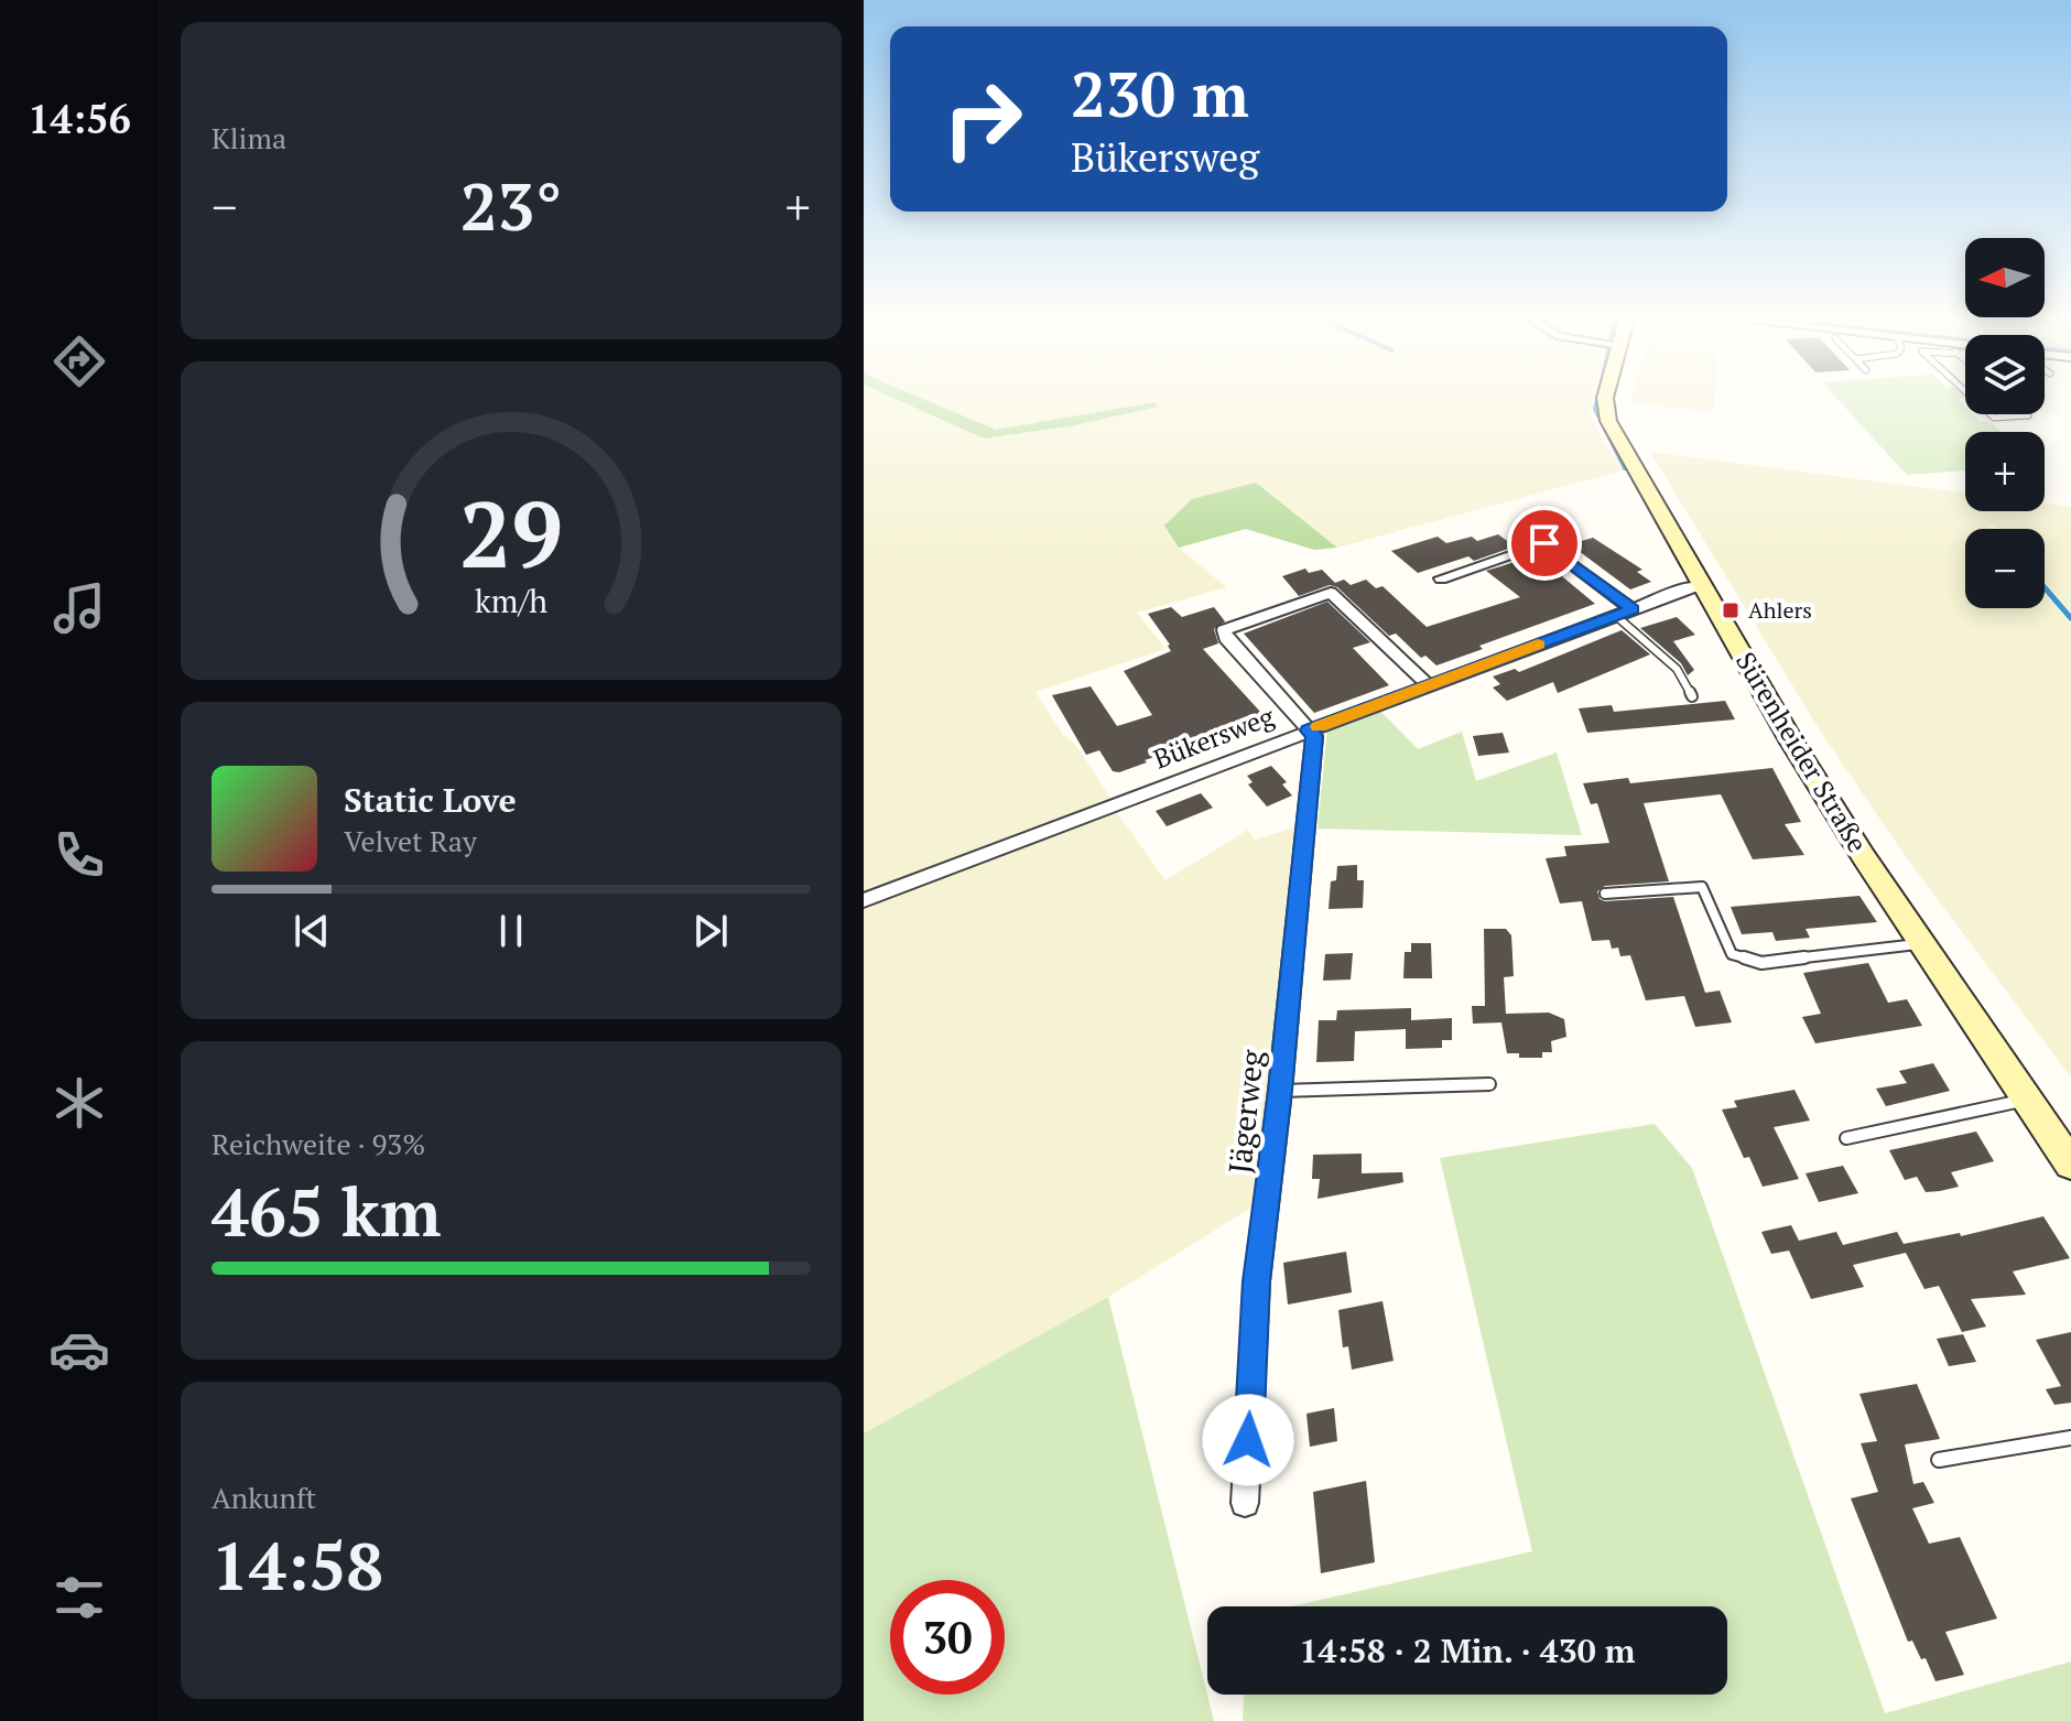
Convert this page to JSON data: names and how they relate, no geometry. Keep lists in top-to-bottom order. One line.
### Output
{"streets":{"main road":["Sürenheider Straße"],"street":["Bükersweg","Jägerweg"]},"crossings":[["Bükersweg","Sürenheider Straße"],["Bükersweg","Jägerweg"]],"places":{"transit":["Ahlers"]},"north":"left","page":{"tabs":"14:56","tile":["Klima",["Reichweite · 93%","465 km"],["Ankunft","14:58"]],"turn":["230 m","Bükersweg"],"heat":["−","23°","+"],"map_buttons":["+","−"],"song":["Static Love","Velvet Ray"],"limit":"30","trip":"14:58 · 2 Min. · 430 m","gauge":["29","km/h"]}}
